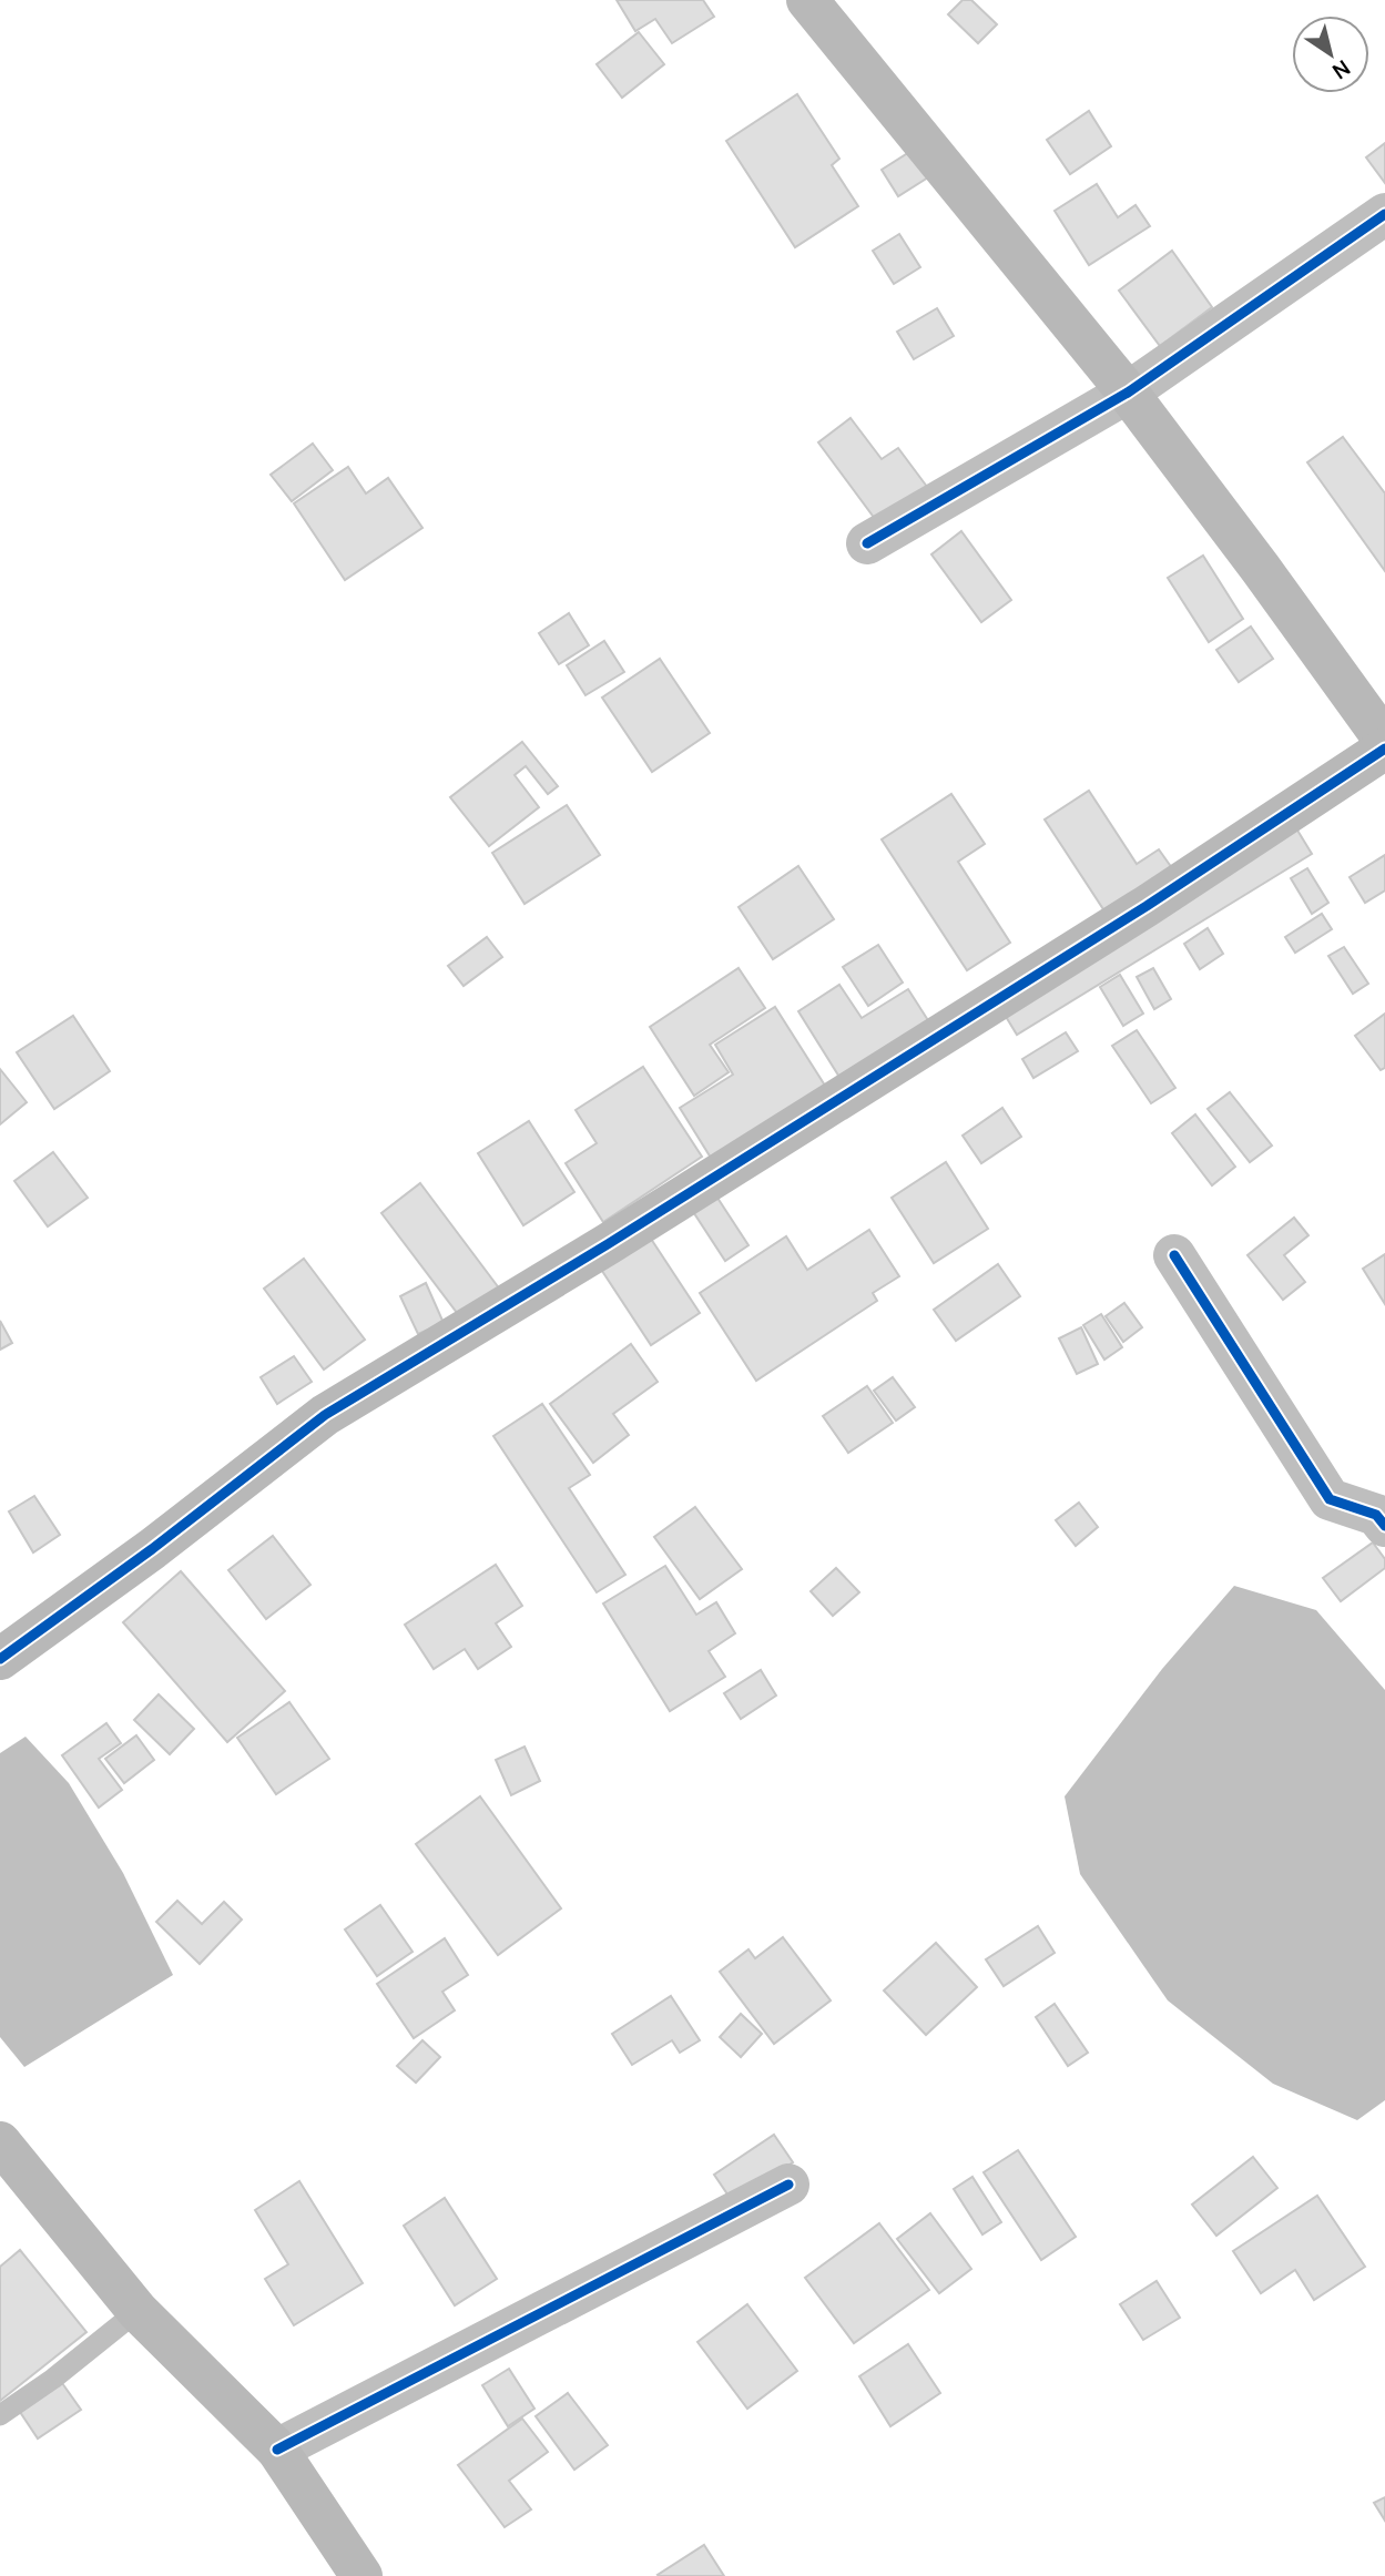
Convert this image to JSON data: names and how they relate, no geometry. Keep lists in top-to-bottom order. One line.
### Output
{"north":"bottom right"}
